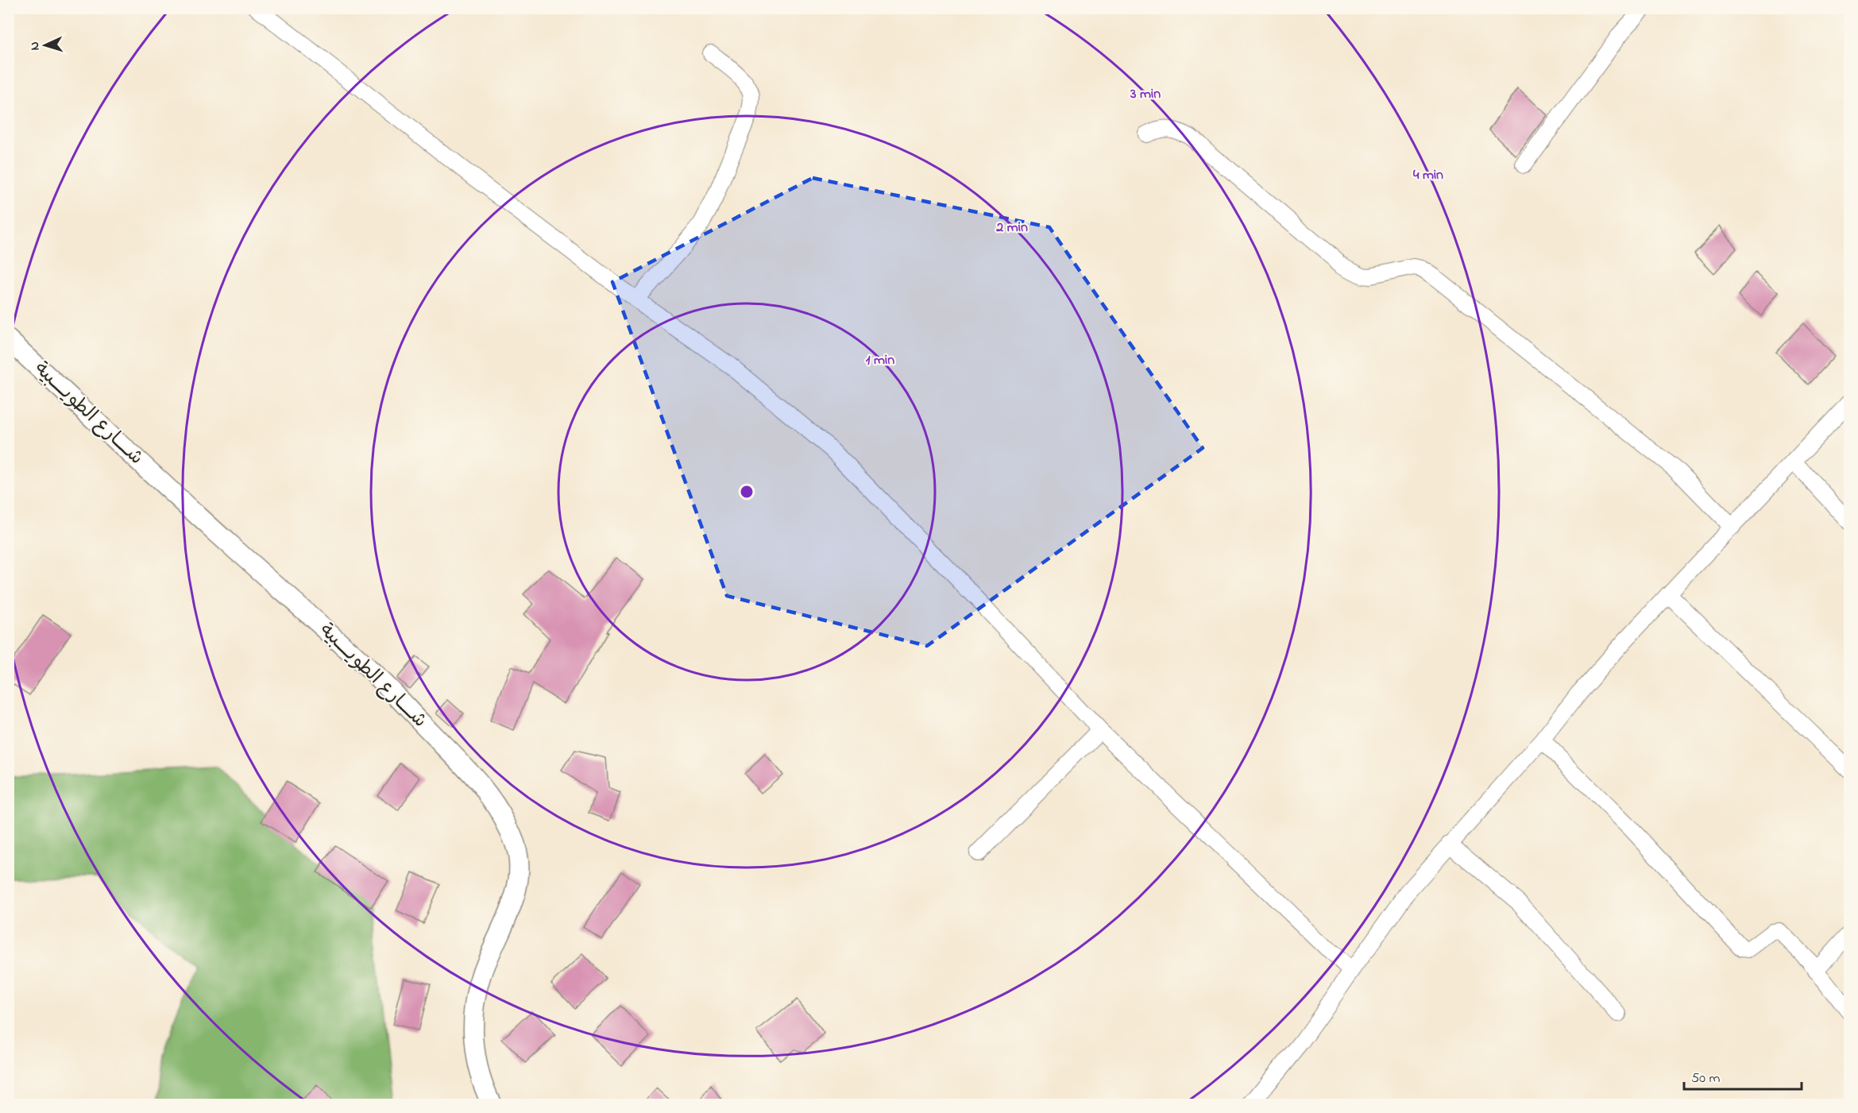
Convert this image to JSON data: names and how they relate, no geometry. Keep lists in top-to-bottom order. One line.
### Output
{"streets":{"street":["شــــارع الطويــــبية"]},"scale_bar":"50 m","north":"left","rings":["3 min","4 min","2 min","1 min"]}
